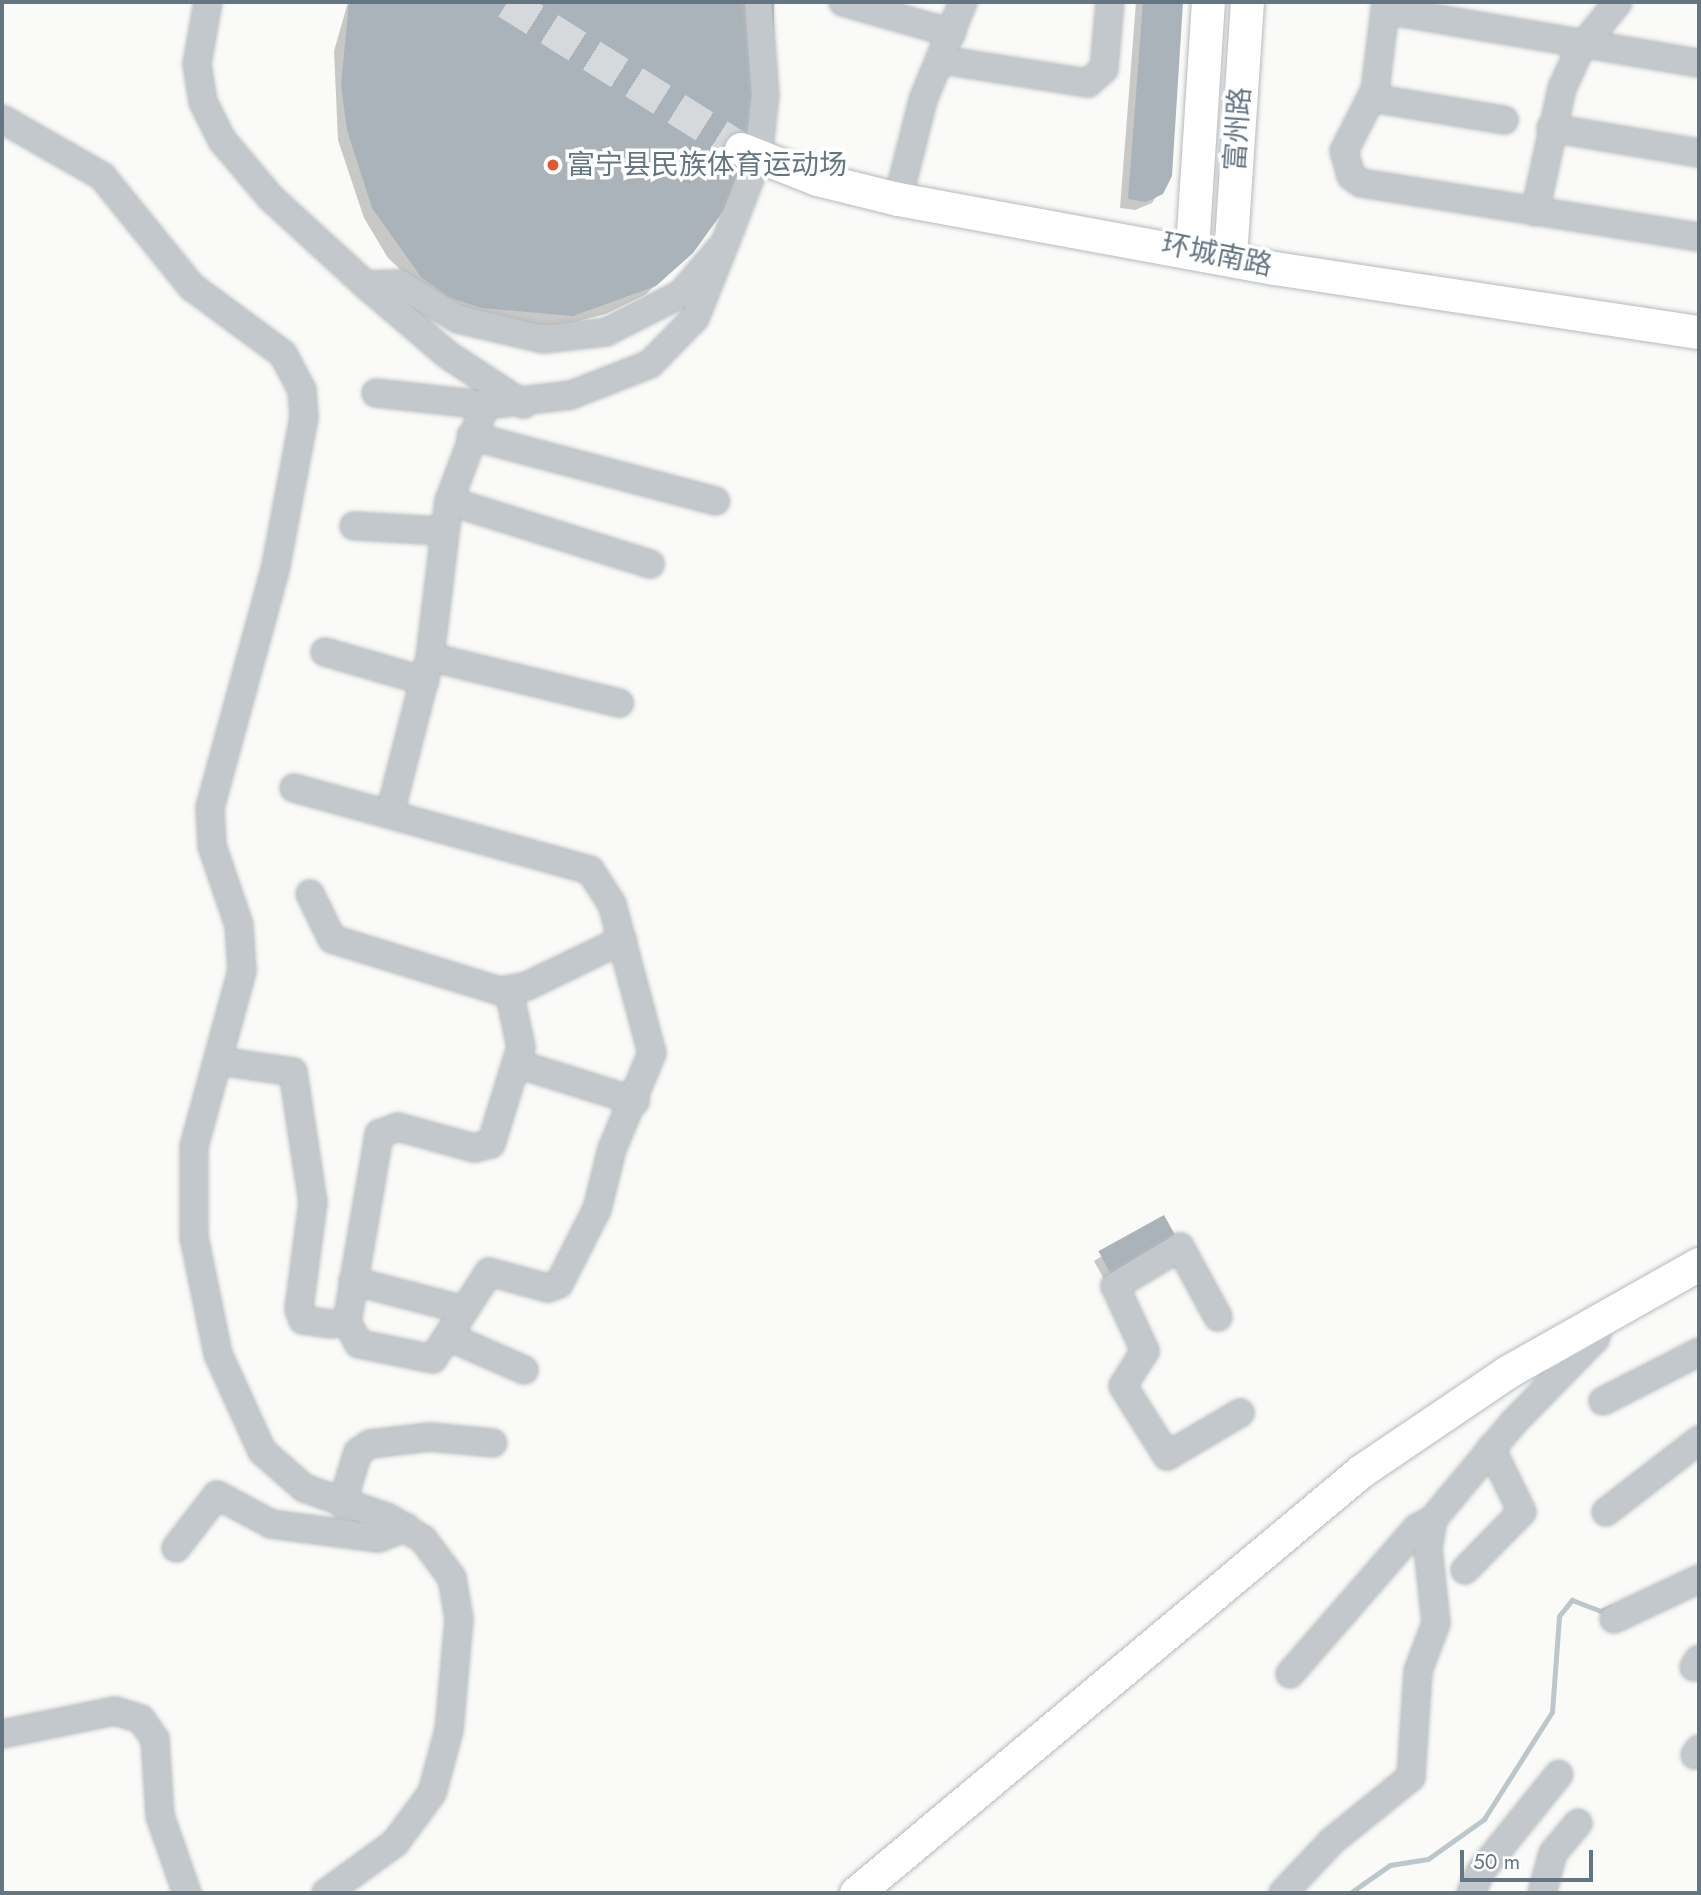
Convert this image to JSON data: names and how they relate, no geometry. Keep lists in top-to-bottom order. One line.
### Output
{"streets":{"main road":["富州路","环城南路"]},"crossings":[["富州路","环城南路"]],"places":["富宁县民族体育运动场"],"scale_bar":"50 m"}
